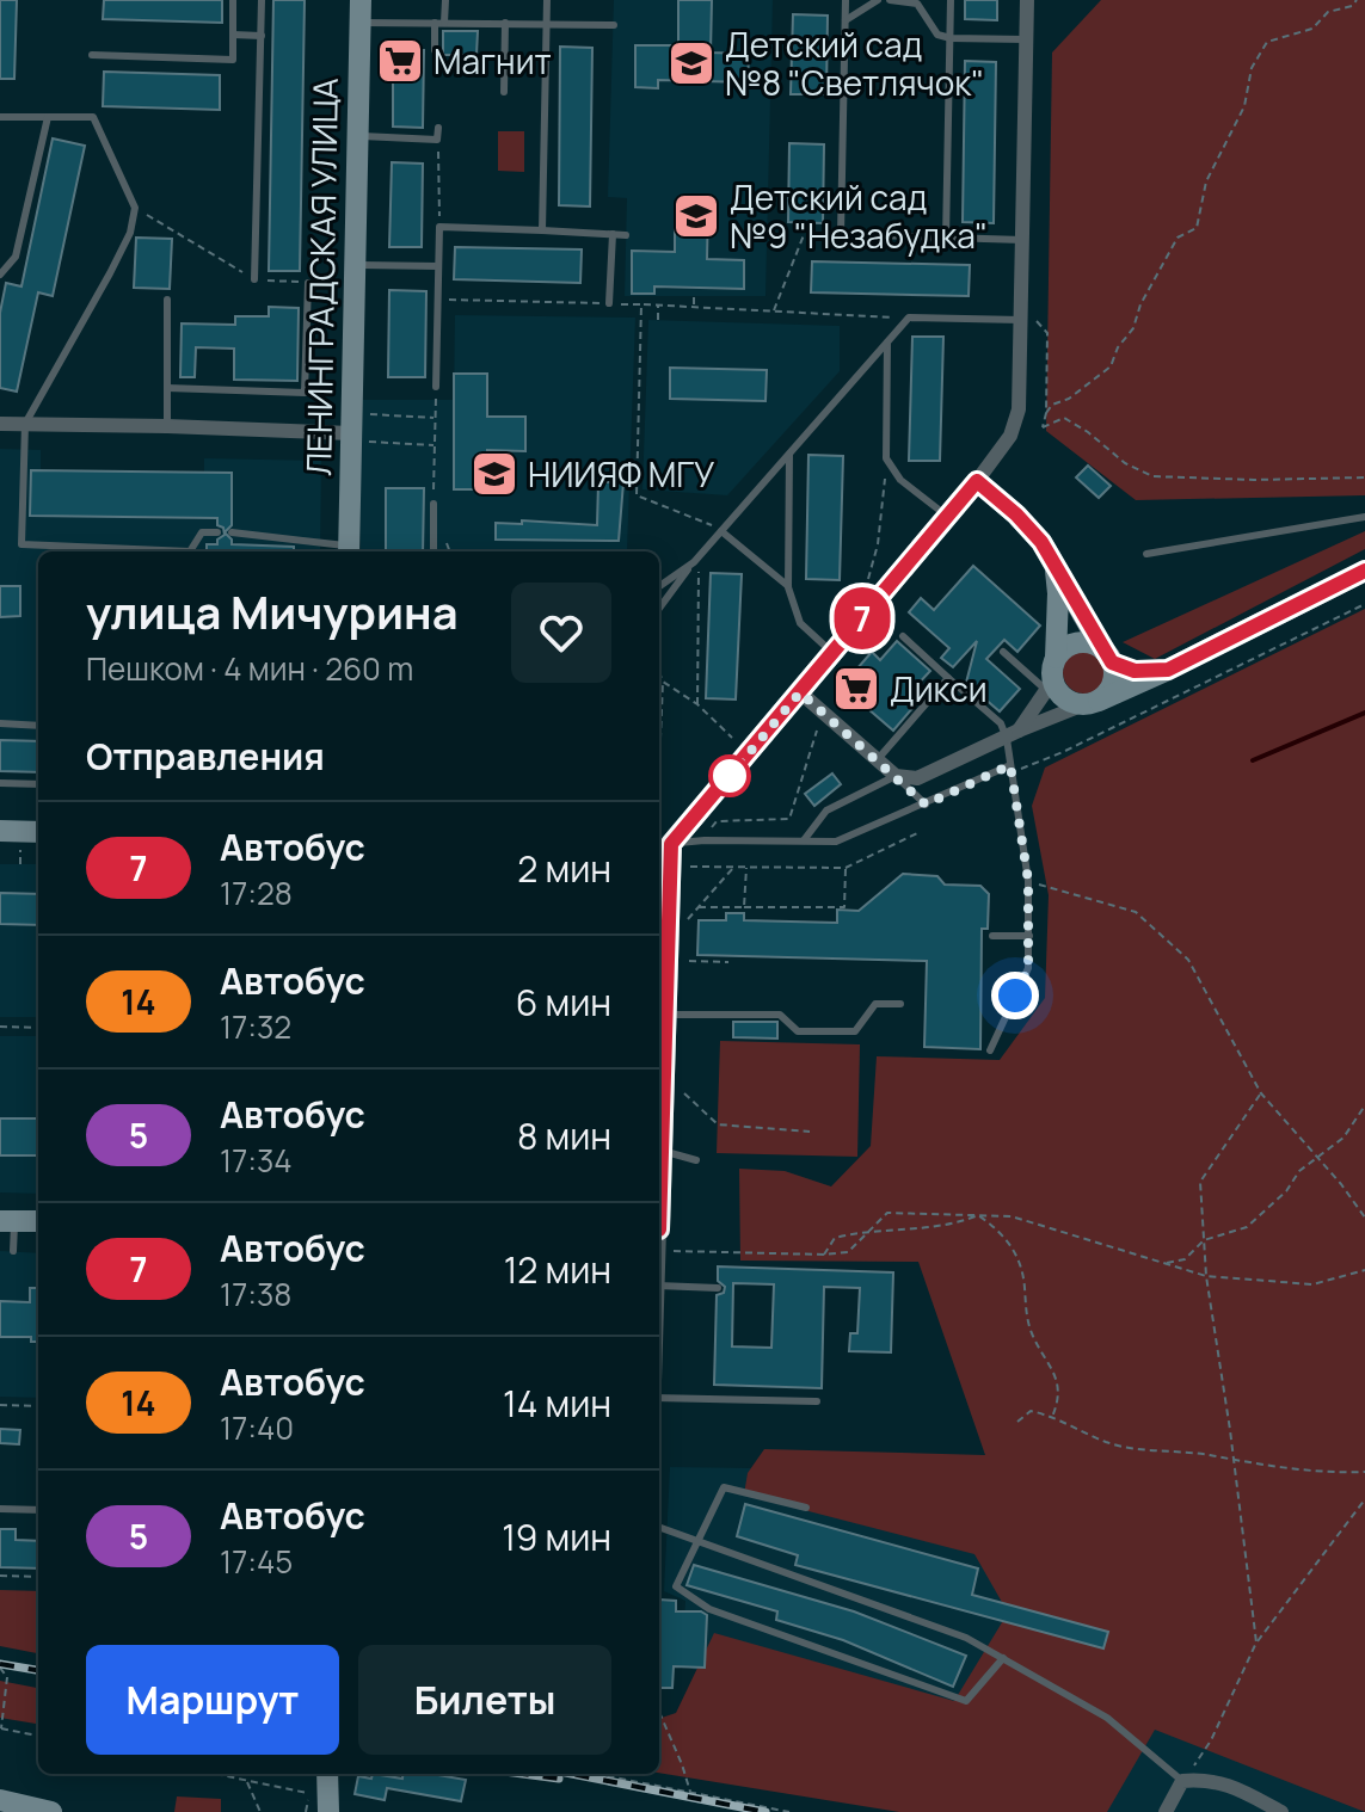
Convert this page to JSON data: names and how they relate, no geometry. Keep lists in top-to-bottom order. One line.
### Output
{"streets":{"street":["ЛЕНИНГРАДСКАЯ УЛИЦА"]},"places":{"supermarket":["Магнит","Дикси"],"school or university":["Детский сад №8 \"Светлячок\"","Детский сад №9 \"Незабудка\"","НИИЯФ МГУ"]},"lines":["bus line 7"],"page":{"on_map":"7","heading":[["улица Мичурина","Пешком · 4 мин · 260 m"],"Отправления"],"list":[{"mark":"7","name":"Автобус","note":"17:28","value":"2 мин"},{"mark":"14","name":"Автобус","note":"17:32","value":"6 мин"},{"mark":"5","name":"Автобус","note":"17:34","value":"8 мин"},{"mark":"7","name":"Автобус","note":"17:38","value":"12 мин"},{"mark":"14","name":"Автобус","note":"17:40","value":"14 мин"},{"mark":"5","name":"Автобус","note":"17:45","value":"19 мин"}],"buttons":["Маршрут","Билеты"]}}
